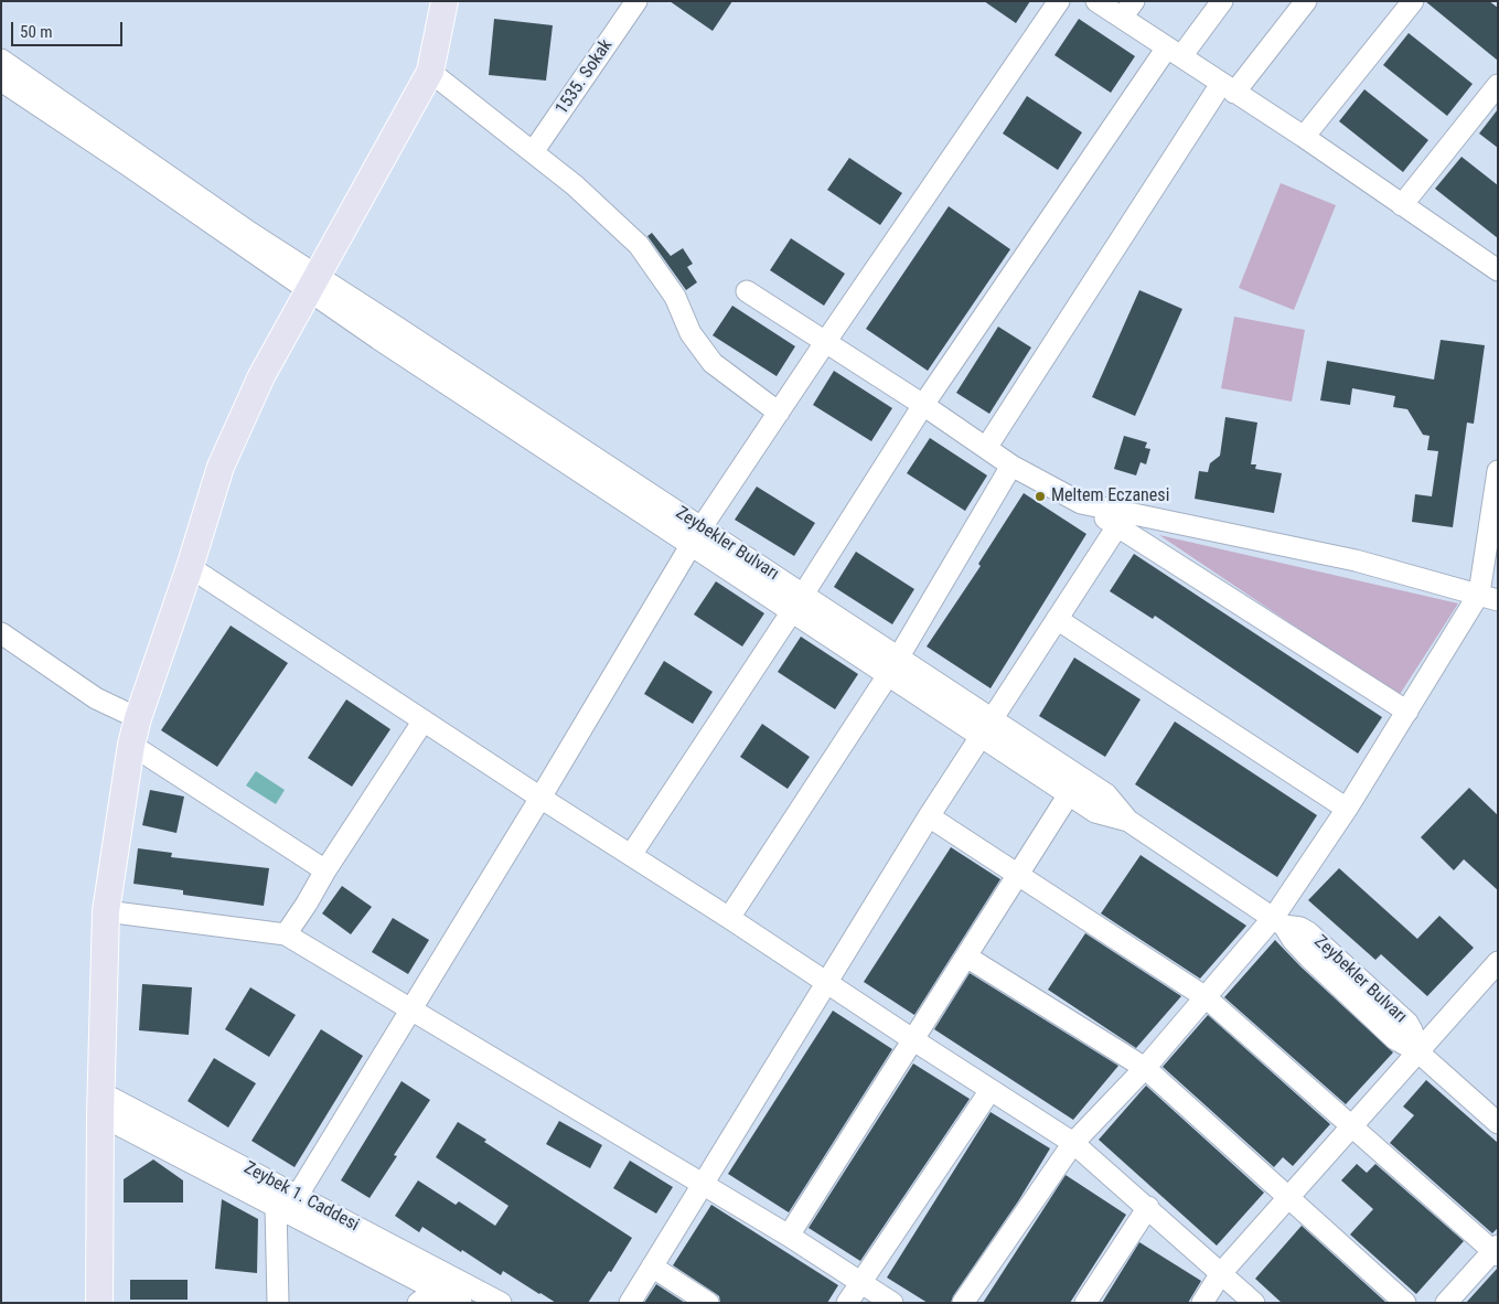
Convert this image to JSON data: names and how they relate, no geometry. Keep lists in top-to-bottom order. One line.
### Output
{"streets":{"street":["1535. Sokak","Zeybekler Bulvarı","Zeybek 1. Caddesi"]},"places":["Meltem Eczanesi"],"scale_bar":"50 m"}
